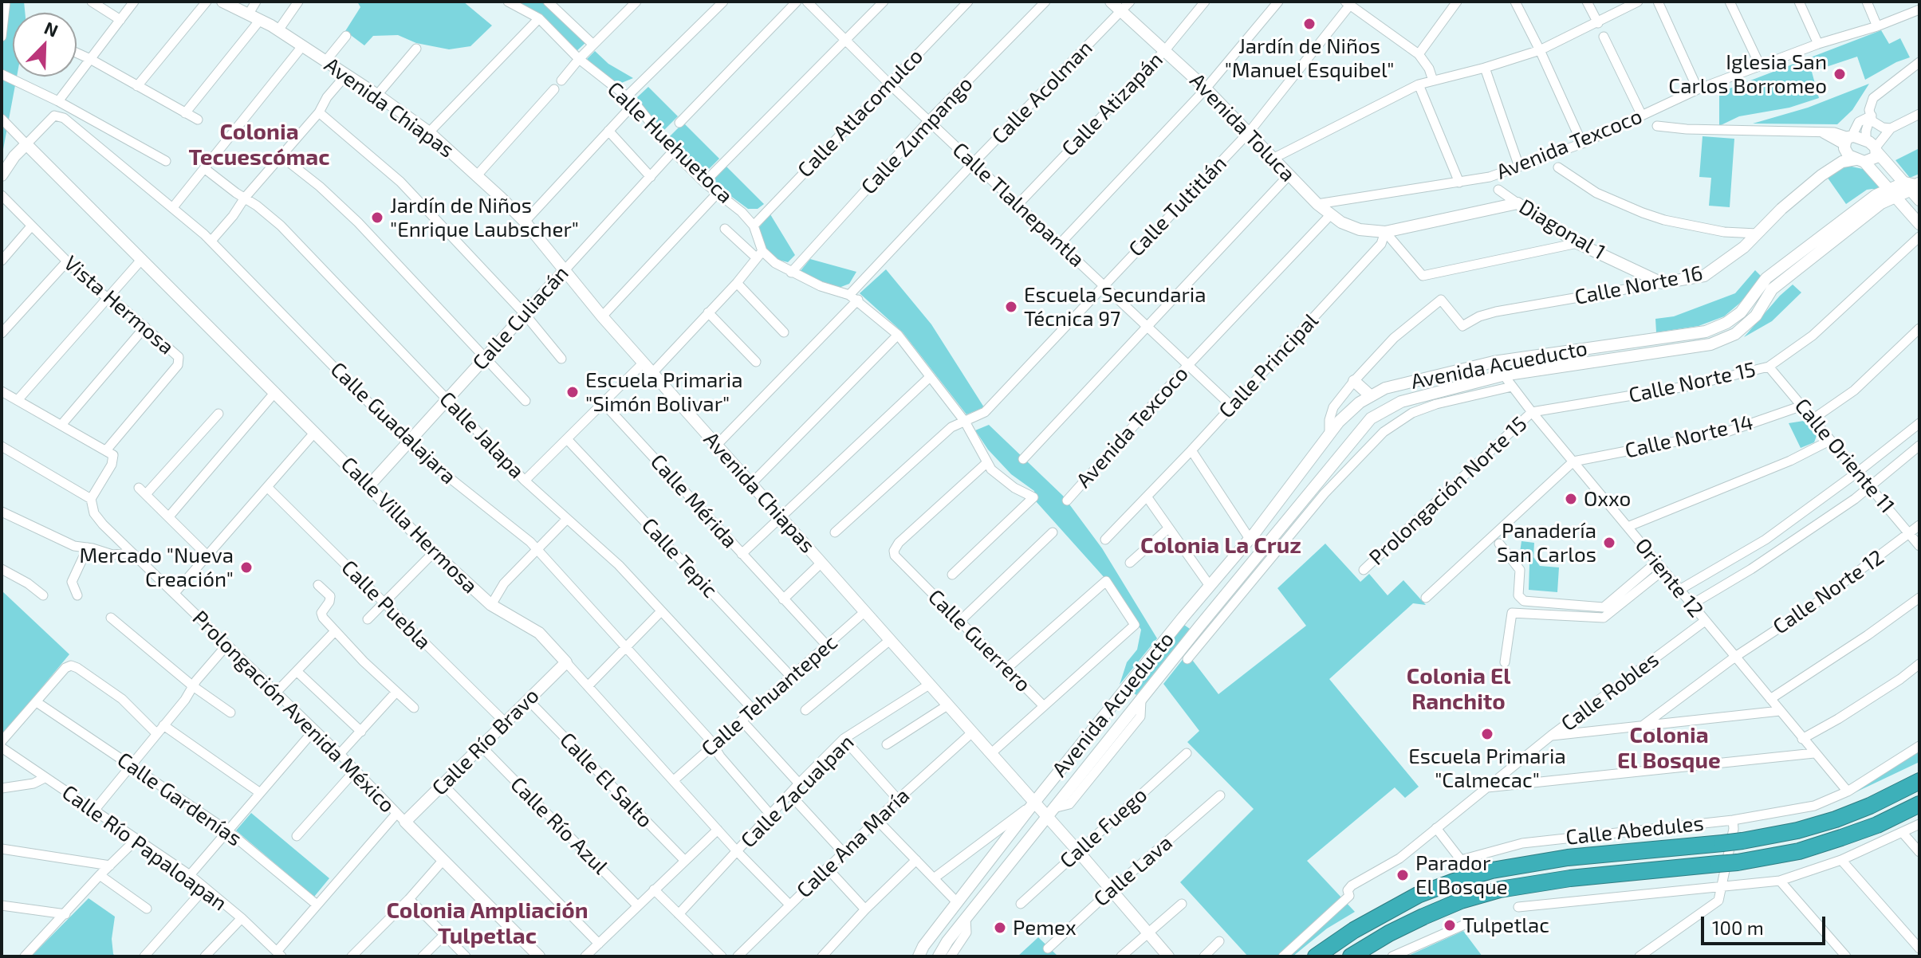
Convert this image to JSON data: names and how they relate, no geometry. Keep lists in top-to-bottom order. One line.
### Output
{"streets":{"street":["Calle Acolman","Calle Atizapán","Avenida Chiapas","Calle Atlacomulco","Avenida Toluca","Calle Zumpango","Calle Huehuetoca","Avenida Texcoco","Calle Tlalnepantla","Calle Tultitlán","Diagonal 1","Calle Norte 16","Vista Hermosa","Calle Culiacán","Avenida Acueducto","Calle Principal","Calle Norte 15","Calle Guadalajara","Calle Jalapa","Calle Norte 14","Calle Oriente 11","Prolongación Norte 15","Calle Mérida","Calle Villa Hermosa","Calle Tepic","Oriente 12","Calle Norte 12","Calle Puebla","Calle Guerrero","Calle Robles","Calle Tehuantepec","Prolongación Avenida México","Calle Río Bravo","Calle El Salto","Calle Zacualpan","Calle Gardenías","Calle Río Azul","Calle Fuego","Calle Abedules","Calle Ana María","Calle Río Papaloapan","Calle Lava"]},"crossings":[["Calle Acolman","Avenida Toluca"],["Calle Acolman","Calle Tlalnepantla"],["Calle Atizapán","Avenida Toluca"],["Calle Atizapán","Calle Tlalnepantla"],["Avenida Chiapas","Calle Culiacán"],["Avenida Chiapas","Avenida Acueducto"],["Avenida Chiapas","Calle Guerrero"],["Avenida Chiapas","Calle Tehuantepec"],["Avenida Chiapas","Calle Zacualpan"],["Avenida Chiapas","Calle Fuego"],["Avenida Chiapas","Calle Ana María"],["Avenida Chiapas","Calle Lava"],["Calle Atlacomulco","Calle Huehuetoca"],["Calle Atlacomulco","Calle Tlalnepantla"],["Avenida Toluca","Avenida Texcoco"],["Avenida Toluca","Calle Tultitlán"],["Avenida Toluca","Calle Principal"],["Calle Zumpango","Calle Tlalnepantla"],["Calle Huehuetoca","Calle Culiacán"],["Avenida Texcoco","Calle Tlalnepantla"],["Calle Tlalnepantla","Calle Tultitlán"],["Calle Tlalnepantla","Calle Principal"],["Diagonal 1","Calle Norte 16"],["Calle Culiacán","Calle Guadalajara"],["Calle Culiacán","Calle Jalapa"],["Calle Culiacán","Calle Villa Hermosa"],["Avenida Acueducto","Oriente 12"],["Calle Norte 15","Calle Oriente 11"],["Calle Norte 15","Prolongación Norte 15"],["Calle Norte 15","Oriente 12"],["Calle Guadalajara","Calle Villa Hermosa"],["Calle Guadalajara","Calle Tehuantepec"],["Calle Guadalajara","Calle Zacualpan"],["Calle Jalapa","Calle Tehuantepec"],["Calle Norte 14","Calle Oriente 11"],["Calle Norte 14","Oriente 12"],["Calle Oriente 11","Calle Norte 12"],["Prolongación Norte 15","Oriente 12"],["Calle Mérida","Calle Tehuantepec"],["Calle Villa Hermosa","Calle Tehuantepec"],["Calle Villa Hermosa","Calle Río Bravo"],["Calle Villa Hermosa","Calle Zacualpan"],["Calle Villa Hermosa","Calle Ana María"],["Calle Tepic","Calle Tehuantepec"],["Oriente 12","Calle Norte 12"],["Oriente 12","Calle Robles"],["Oriente 12","Calle Abedules"],["Calle Puebla","Calle Río Bravo"],["Calle Robles","Calle Abedules"],["Prolongación Avenida México","Calle Río Bravo"],["Calle Río Bravo","Calle El Salto"],["Calle Río Bravo","Calle Gardenías"],["Calle Río Bravo","Calle Río Azul"],["Calle Río Bravo","Calle Río Papaloapan"]],"districts":["Colonia Tecuescómac","Colonia La Cruz","Colonia El Ranchito","Colonia El Bosque","Colonia Ampliación Tulpetlac"],"places":["Jardín de Niños \"Manuel Esquibel\"","Iglesia San Carlos Borromeo","Jardín de Niños \"Enrique Laubscher\"","Escuela Secundaria Técnica 97","Escuela Primaria \"Simón Bolivar\"","Oxxo","Panadería San Carlos","Mercado \"Nueva Creación\"","Escuela Primaria \"Calmecac\"","Parador El Bosque","Tulpetlac","Pemex"],"scale_bar":"100 m","north":"top right"}
